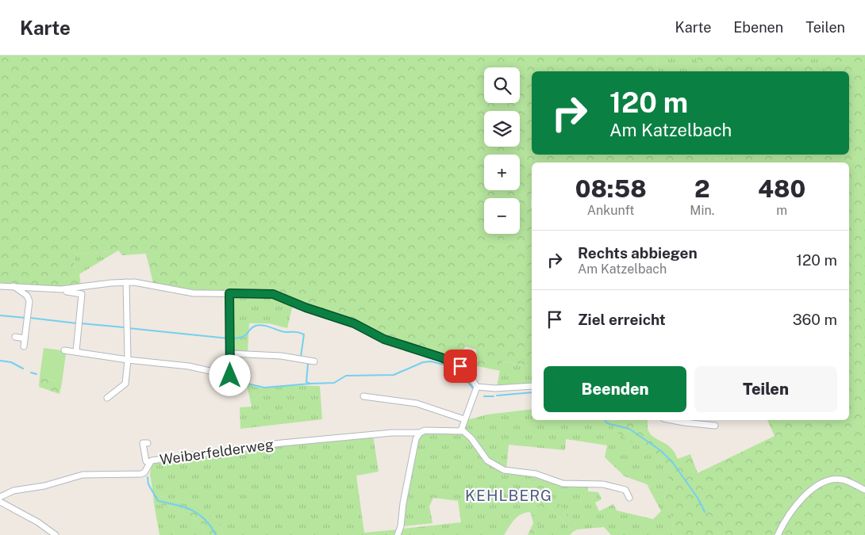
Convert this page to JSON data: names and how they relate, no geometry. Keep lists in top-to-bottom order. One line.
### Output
{"streets":{"street":["Weiberfelderweg"]},"districts":["KEHLBERG"],"page":{"header":"Karte","nav":["Karte","Ebenen","Teilen"],"map_buttons":["+","−"],"turn":["120 m","Am Katzelbach"],"eta":["08:58","Ankunft","2","Min.","480","m"],"list":[{"name":"Rechts abbiegen","note":"Am Katzelbach","value":"120 m"},{"name":"Ziel erreicht","value":"360 m"}],"buttons":["Beenden","Teilen"]}}
